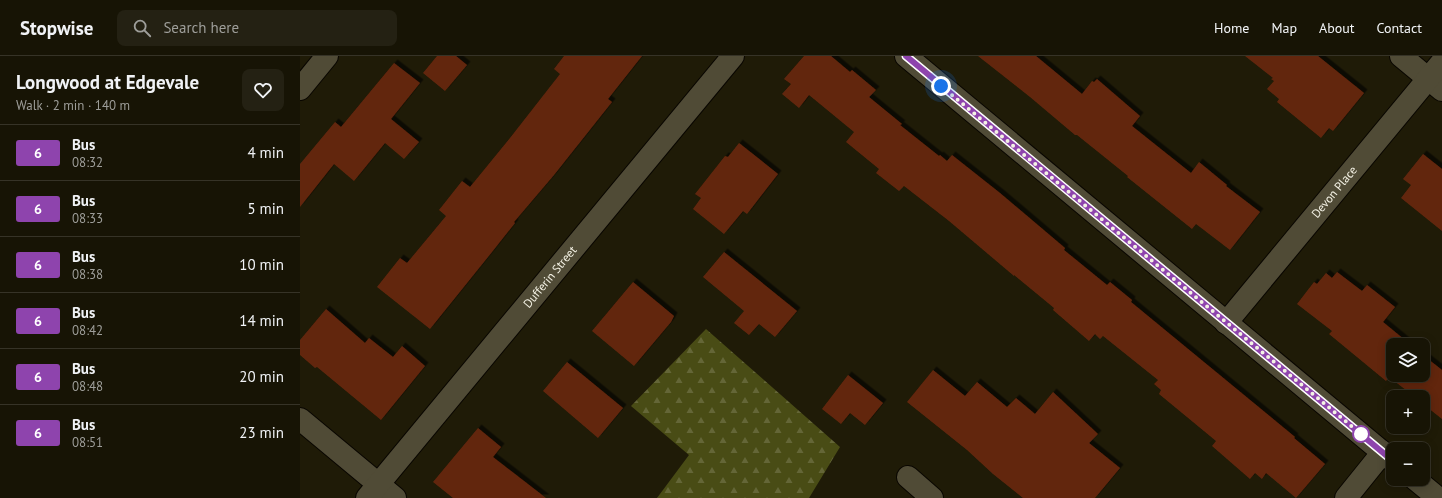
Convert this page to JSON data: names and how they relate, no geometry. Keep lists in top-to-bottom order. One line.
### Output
{"streets":{"street":["Devon Place","Dufferin Street"]},"lines":["bus line 6"],"page":{"header":"Stopwise","search":"Search here","nav":["Home","Map","About","Contact"],"heading":["Longwood at Edgevale","Walk · 2 min · 140 m"],"list":[{"mark":"6","name":"Bus","note":"08:32","value":"4 min"},{"mark":"6","name":"Bus","note":"08:33","value":"5 min"},{"mark":"6","name":"Bus","note":"08:38","value":"10 min"},{"mark":"6","name":"Bus","note":"08:42","value":"14 min"},{"mark":"6","name":"Bus","note":"08:48","value":"20 min"},{"mark":"6","name":"Bus","note":"08:51","value":"23 min"}],"map_buttons":["+","−"]}}
